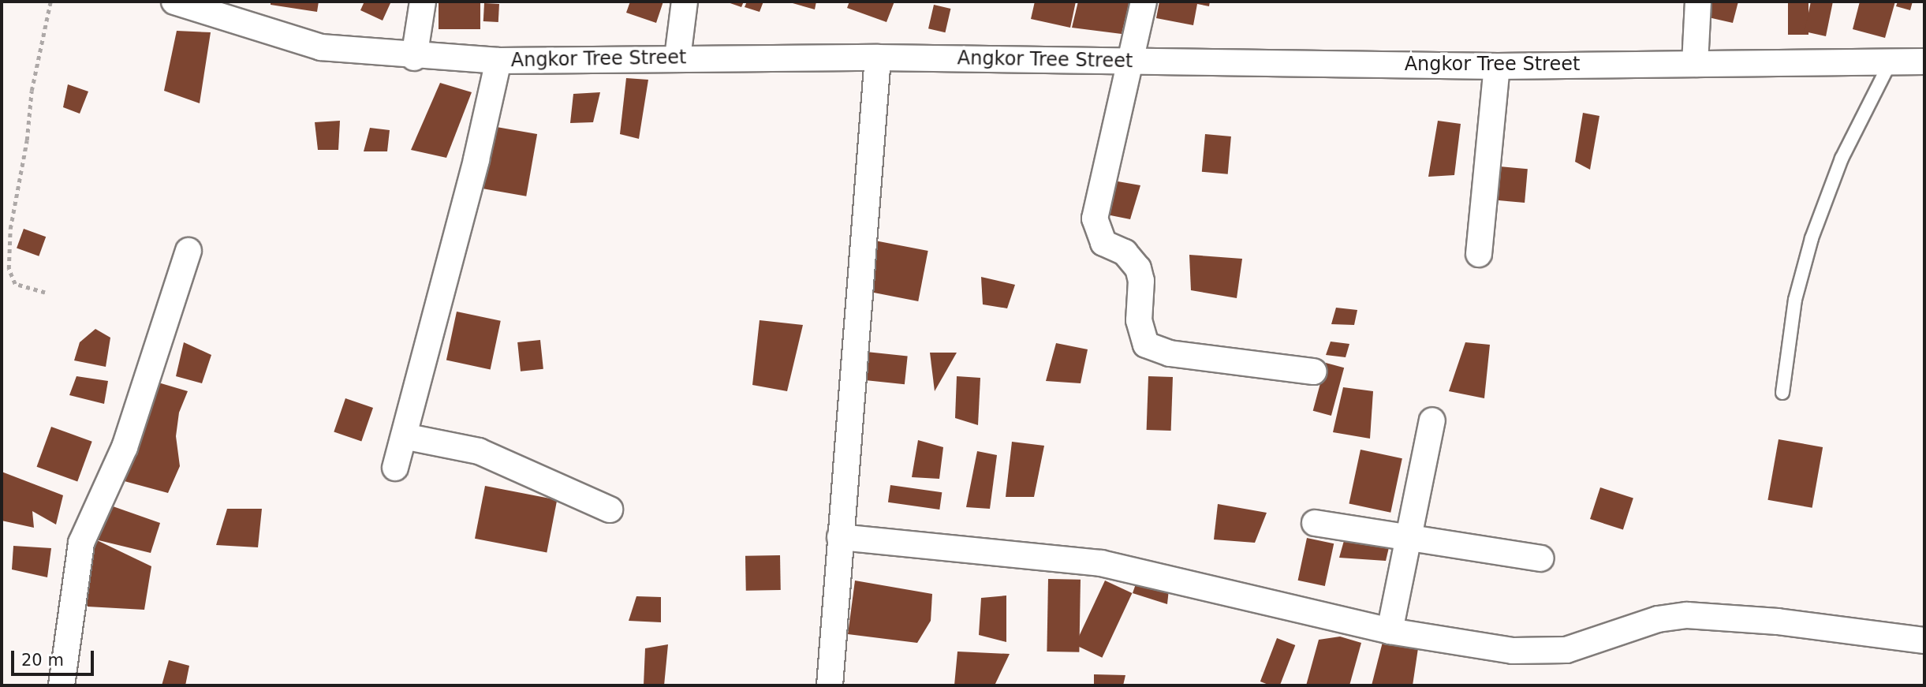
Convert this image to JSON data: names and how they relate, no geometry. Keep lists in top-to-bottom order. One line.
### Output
{"streets":{"street":["Angkor Tree Street"]},"scale_bar":"20 m"}
